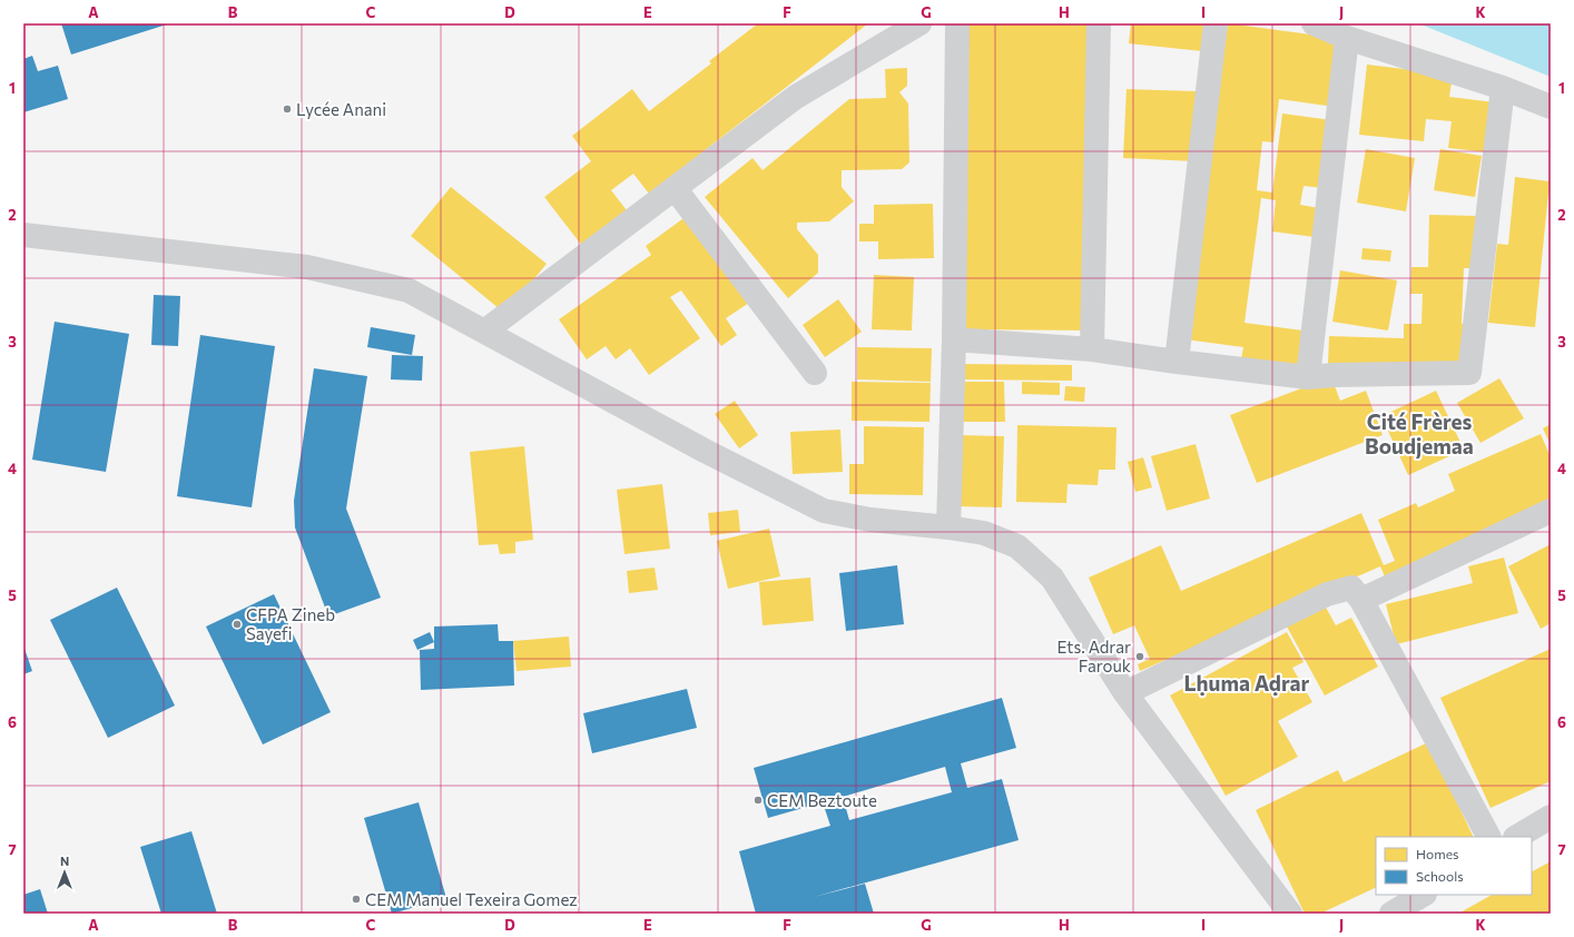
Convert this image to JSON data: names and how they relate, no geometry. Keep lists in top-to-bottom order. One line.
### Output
{"districts":["Cité Frères Boudjemaa","Lḥuma Aḍrar"],"places":["Lycée Anani","CFPA Zineb Sayefi","Ets. Adrar Farouk","CEM Beztoute","CEM Manuel Texeira Gomez"],"legend":["Homes","Schools"],"north":"top","grid":{"columns":["A","B","C","D","E","F","G","H","I","J","K"],"rows":["1","2","3","4","5","6","7"]}}
